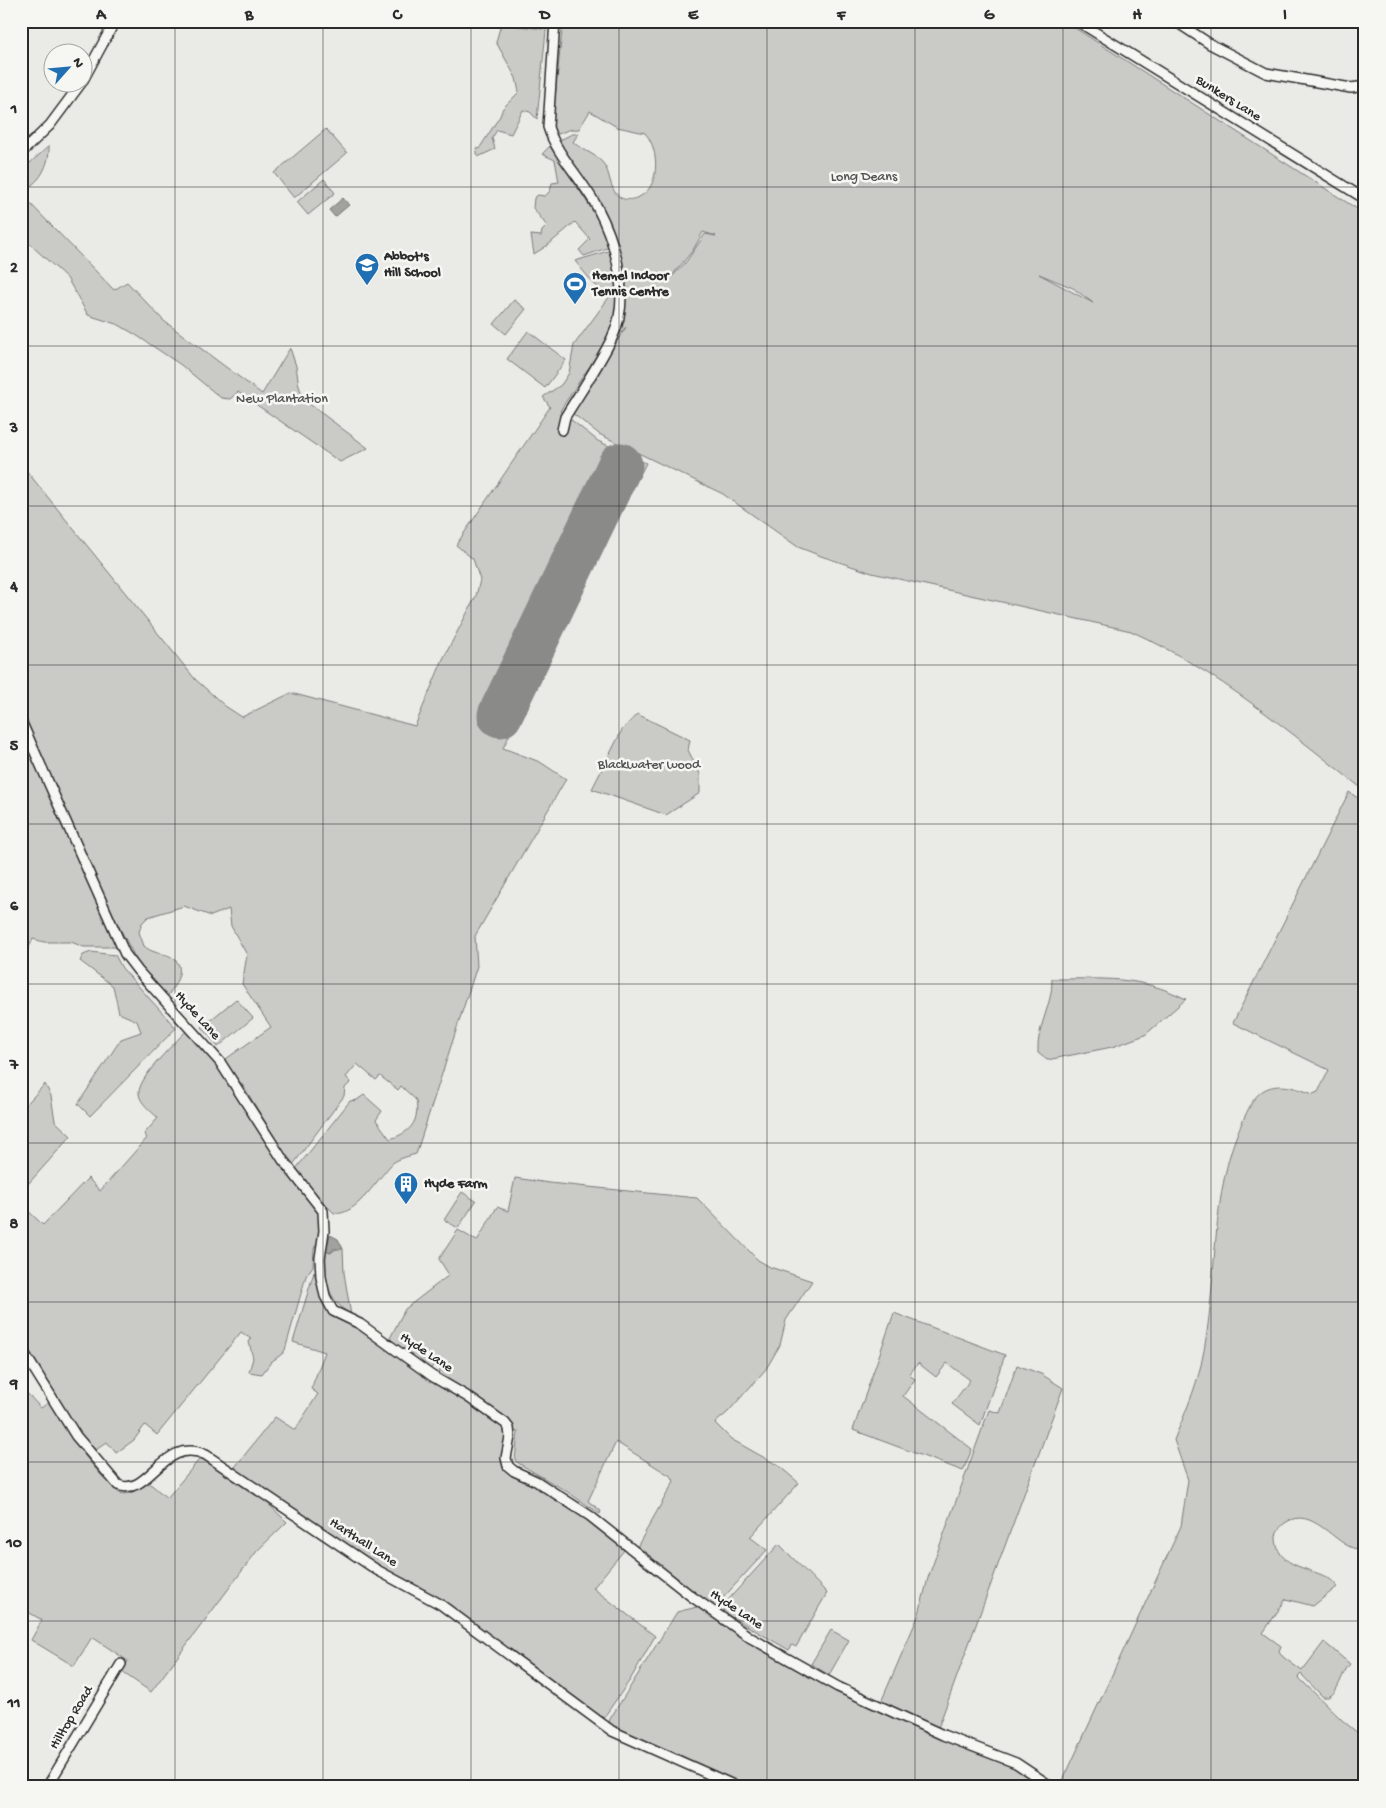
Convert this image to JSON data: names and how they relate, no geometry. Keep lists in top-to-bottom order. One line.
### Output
{"streets":{"street":["Bunkers Lane","Hyde Lane","Harthall Lane","Hilltop Road"]},"parks":["Long Deans","New Plantation","Blackwater wood"],"places":{"school or university":["Abbot's Hill School"],"sports":["Hemel Indoor Tennis Centre"],"building":["Hyde Farm"]},"north":"top right","grid":{"columns":["A","B","C","D","E","F","G","H","I"],"rows":["1","2","3","4","5","6","7","8","9","10","11"]}}
